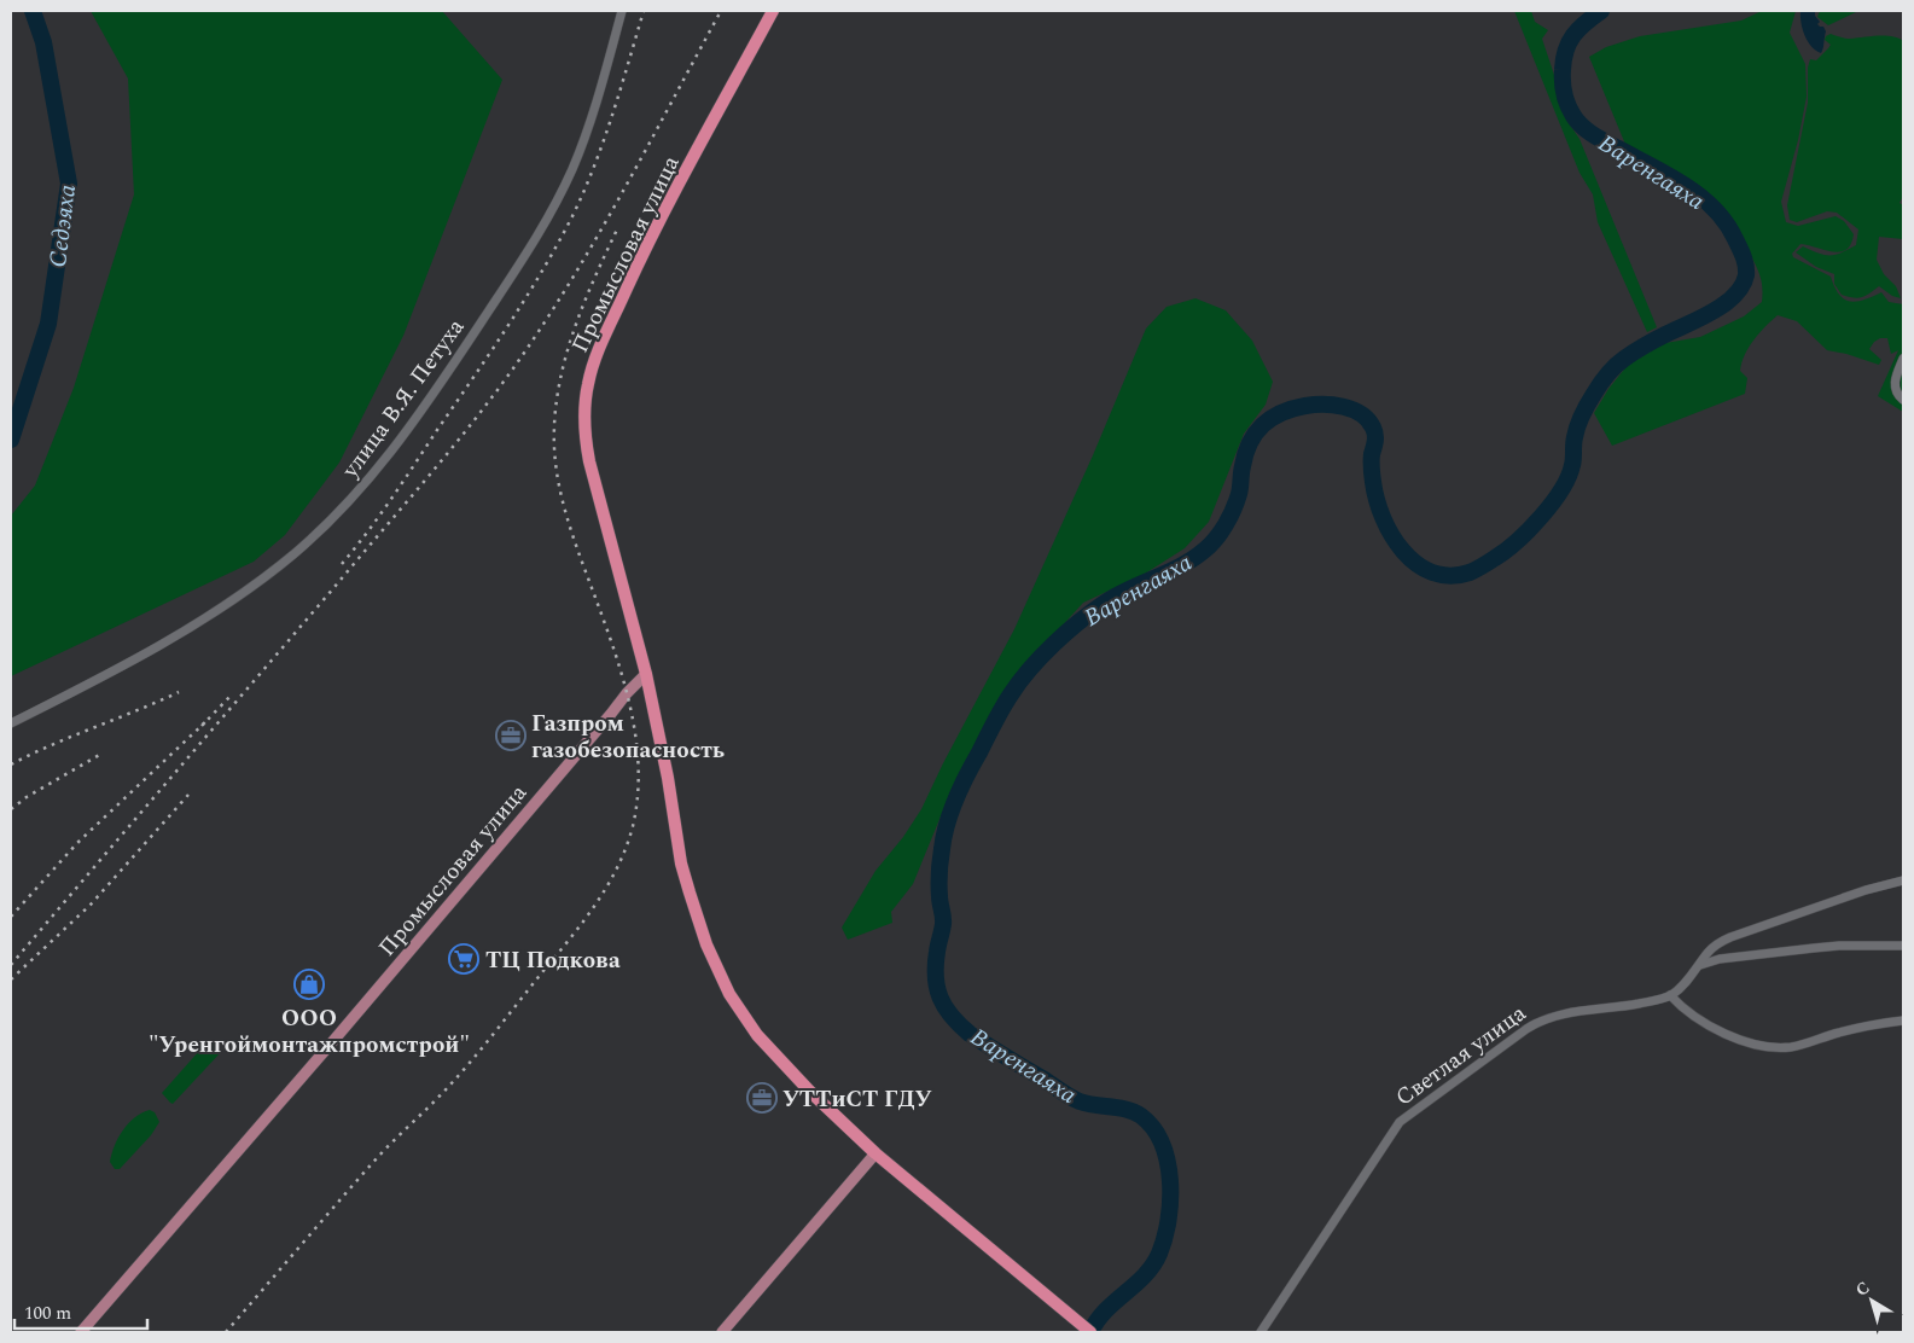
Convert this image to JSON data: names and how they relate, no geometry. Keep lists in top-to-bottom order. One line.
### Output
{"streets":{"highway":["Промысловая улица"],"street":["улица В.Я. Петуха","Светлая улица"]},"water":["Варенгаяха","Седэяха"],"places":{"office":["Газпром газобезопасность","УТТиСТ ГДУ"],"supermarket":["ТЦ Подкова"],"shop":["ООО \"Уренгоймонтажпромстрой\""]},"scale_bar":"100 m","north":"top left"}
